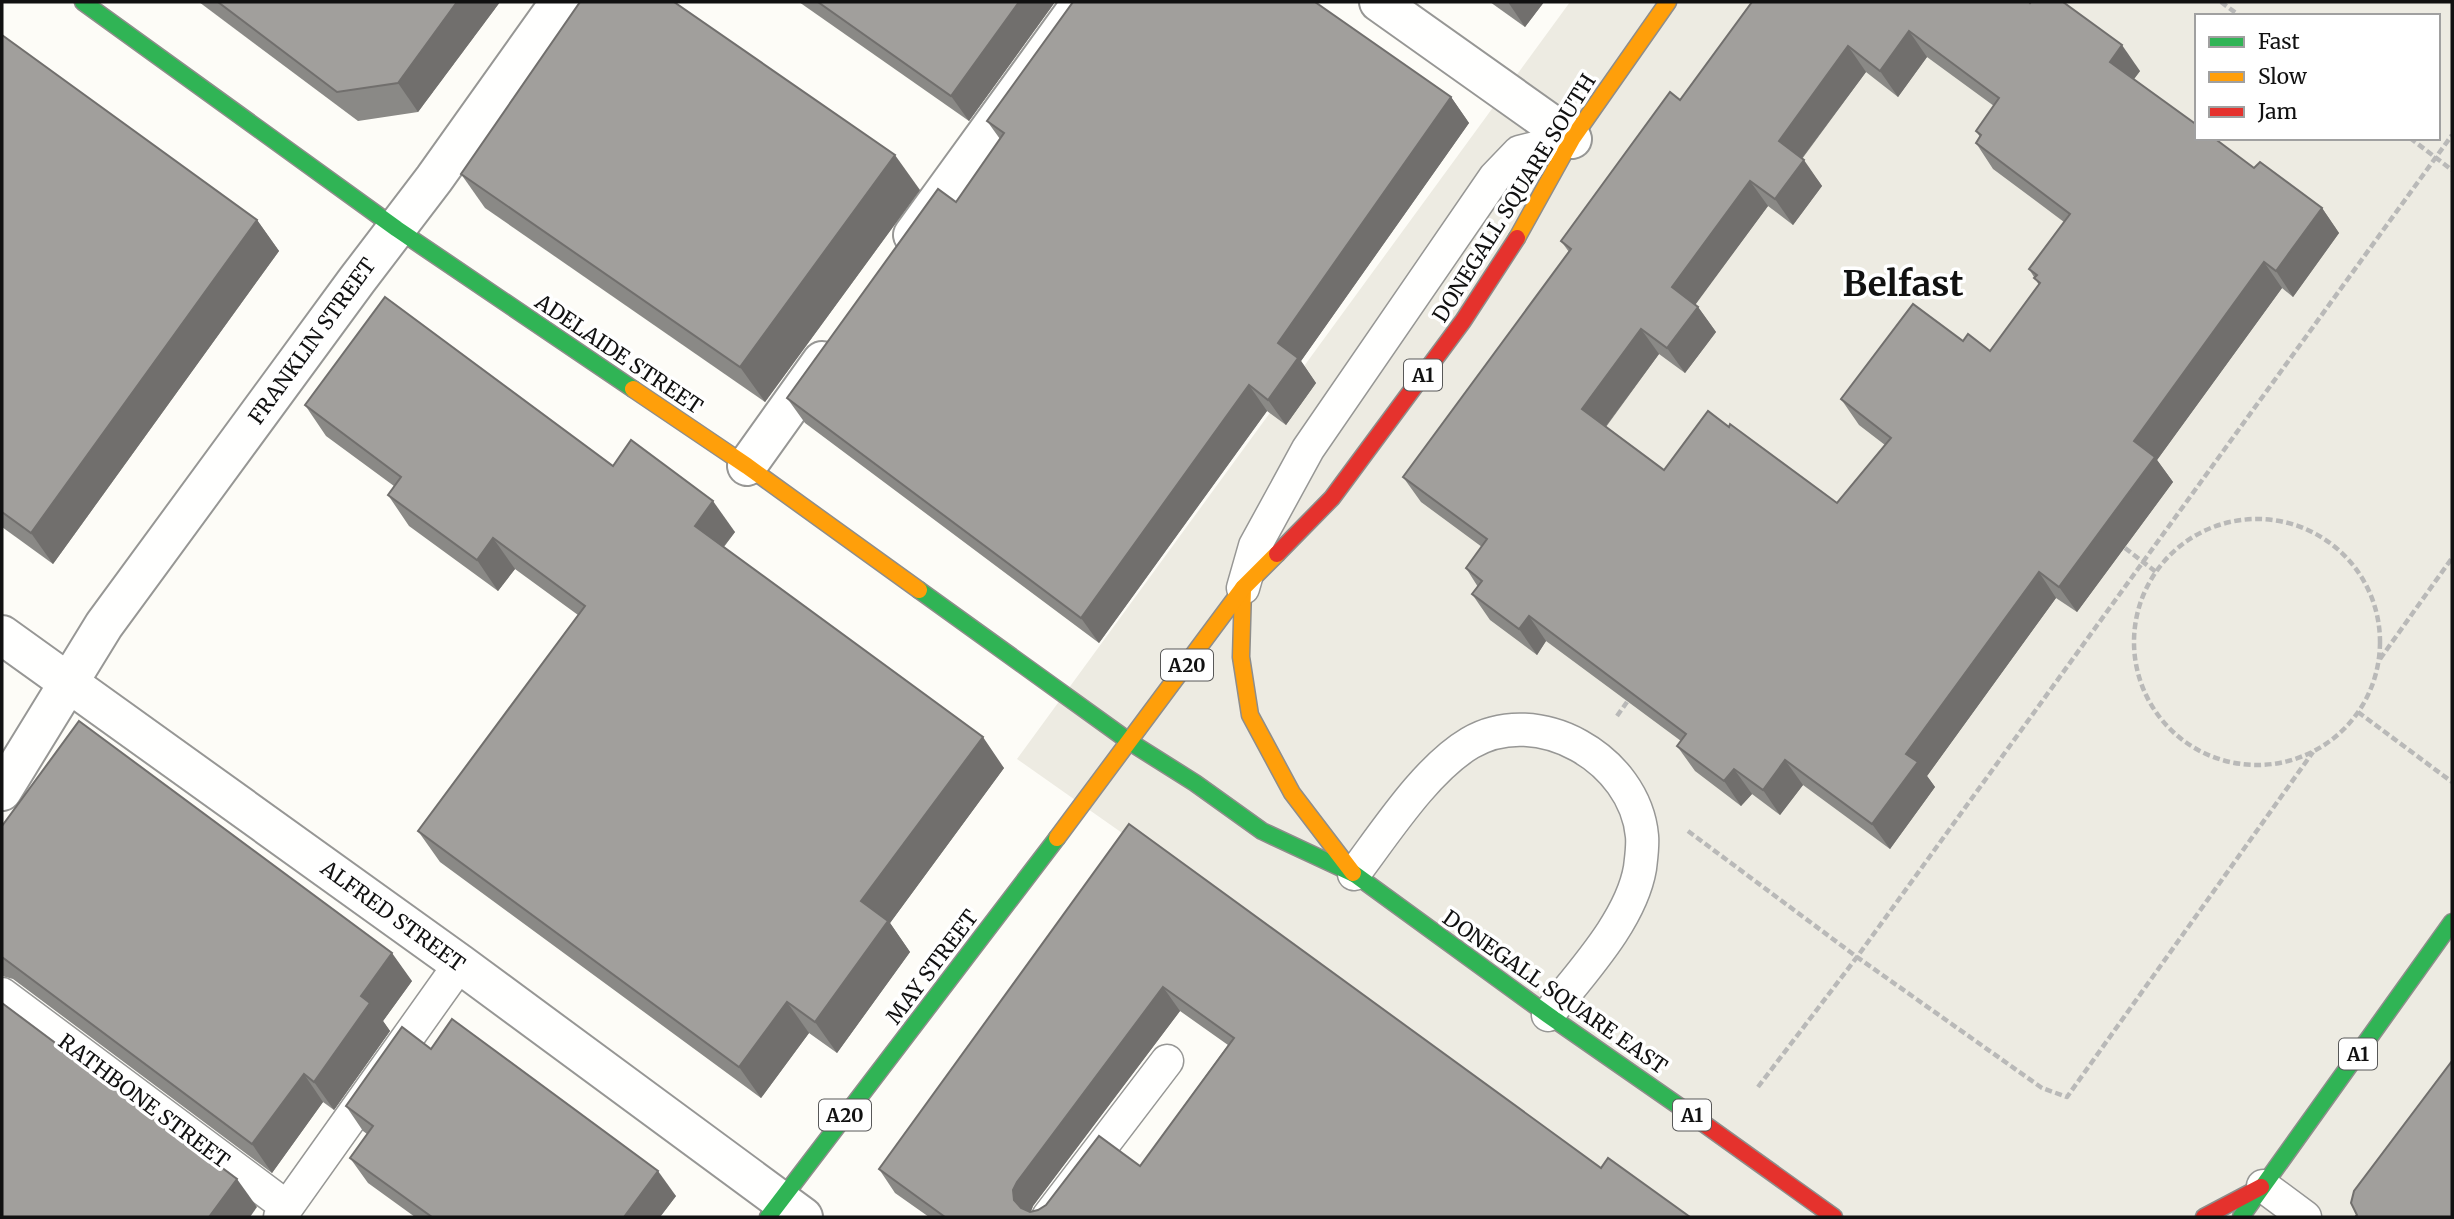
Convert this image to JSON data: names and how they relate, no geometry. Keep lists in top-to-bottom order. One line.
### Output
{"streets":{"main road":["DONEGALL SQUARE SOUTH","ADELAIDE STREET","A1","A20","MAY STREET","DONEGALL SQUARE EAST"],"street":["FRANKLIN STREET","ALFRED STREET"],"lane":["RATHBONE STREET"]},"crossings":[["DONEGALL SQUARE SOUTH","ADELAIDE STREET"],["DONEGALL SQUARE SOUTH","MAY STREET"],["DONEGALL SQUARE SOUTH","DONEGALL SQUARE EAST"],["FRANKLIN STREET","ADELAIDE STREET"],["FRANKLIN STREET","ALFRED STREET"],["ADELAIDE STREET","MAY STREET"],["ADELAIDE STREET","DONEGALL SQUARE EAST"],["ALFRED STREET","MAY STREET"],["MAY STREET","DONEGALL SQUARE EAST"]],"districts":["Belfast"],"legend":["Fast","Slow","Jam"]}
